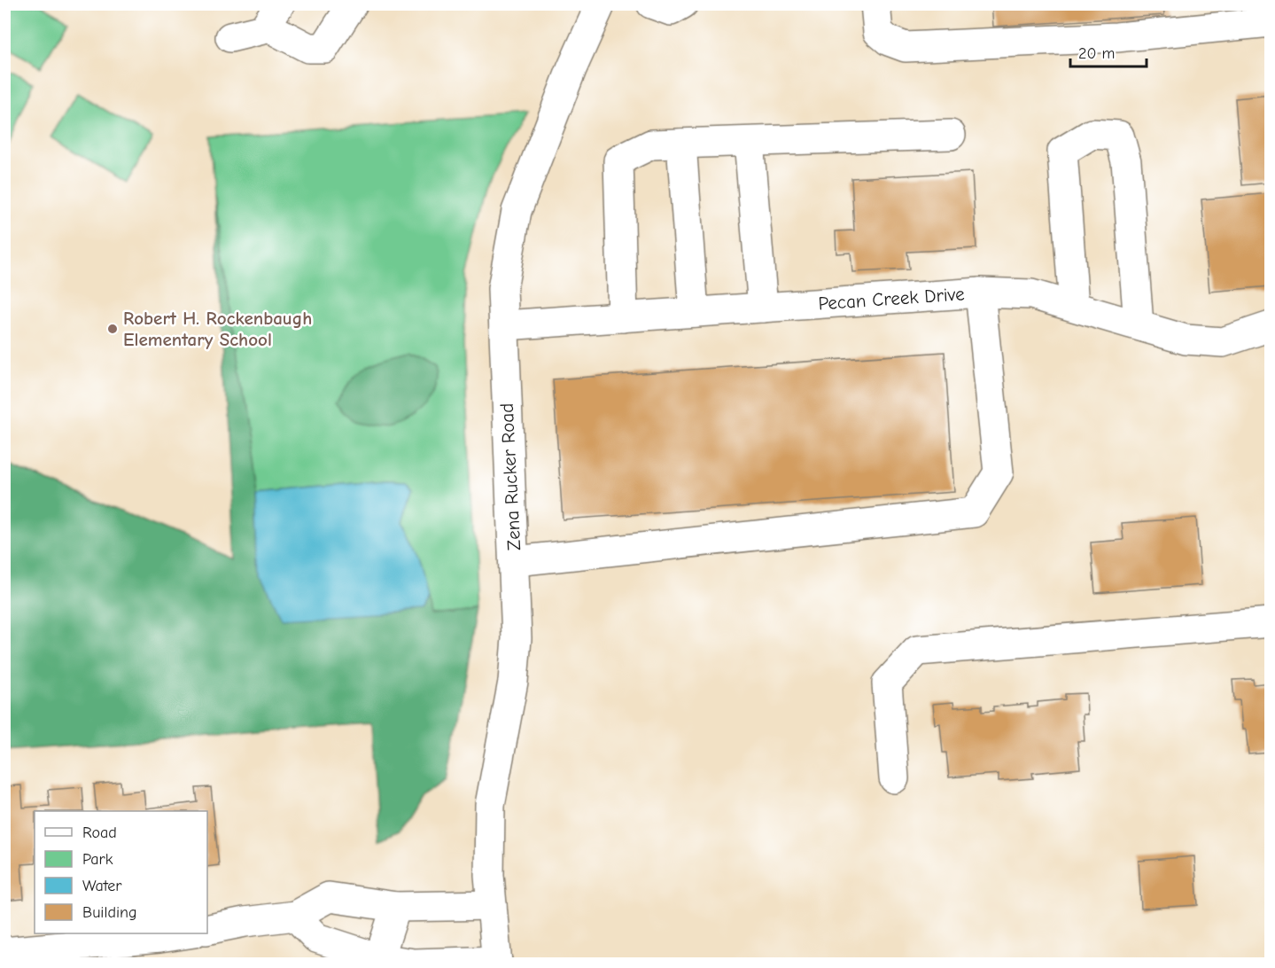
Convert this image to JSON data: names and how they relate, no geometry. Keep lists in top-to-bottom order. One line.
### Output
{"streets":{"street":["Pecan Creek Drive","Zena Rucker Road"]},"crossings":[["Pecan Creek Drive","Zena Rucker Road"]],"places":["Robert H. Rockenbaugh Elementary School"],"legend":["Road","Park","Water","Building"],"scale_bar":"20 m"}
